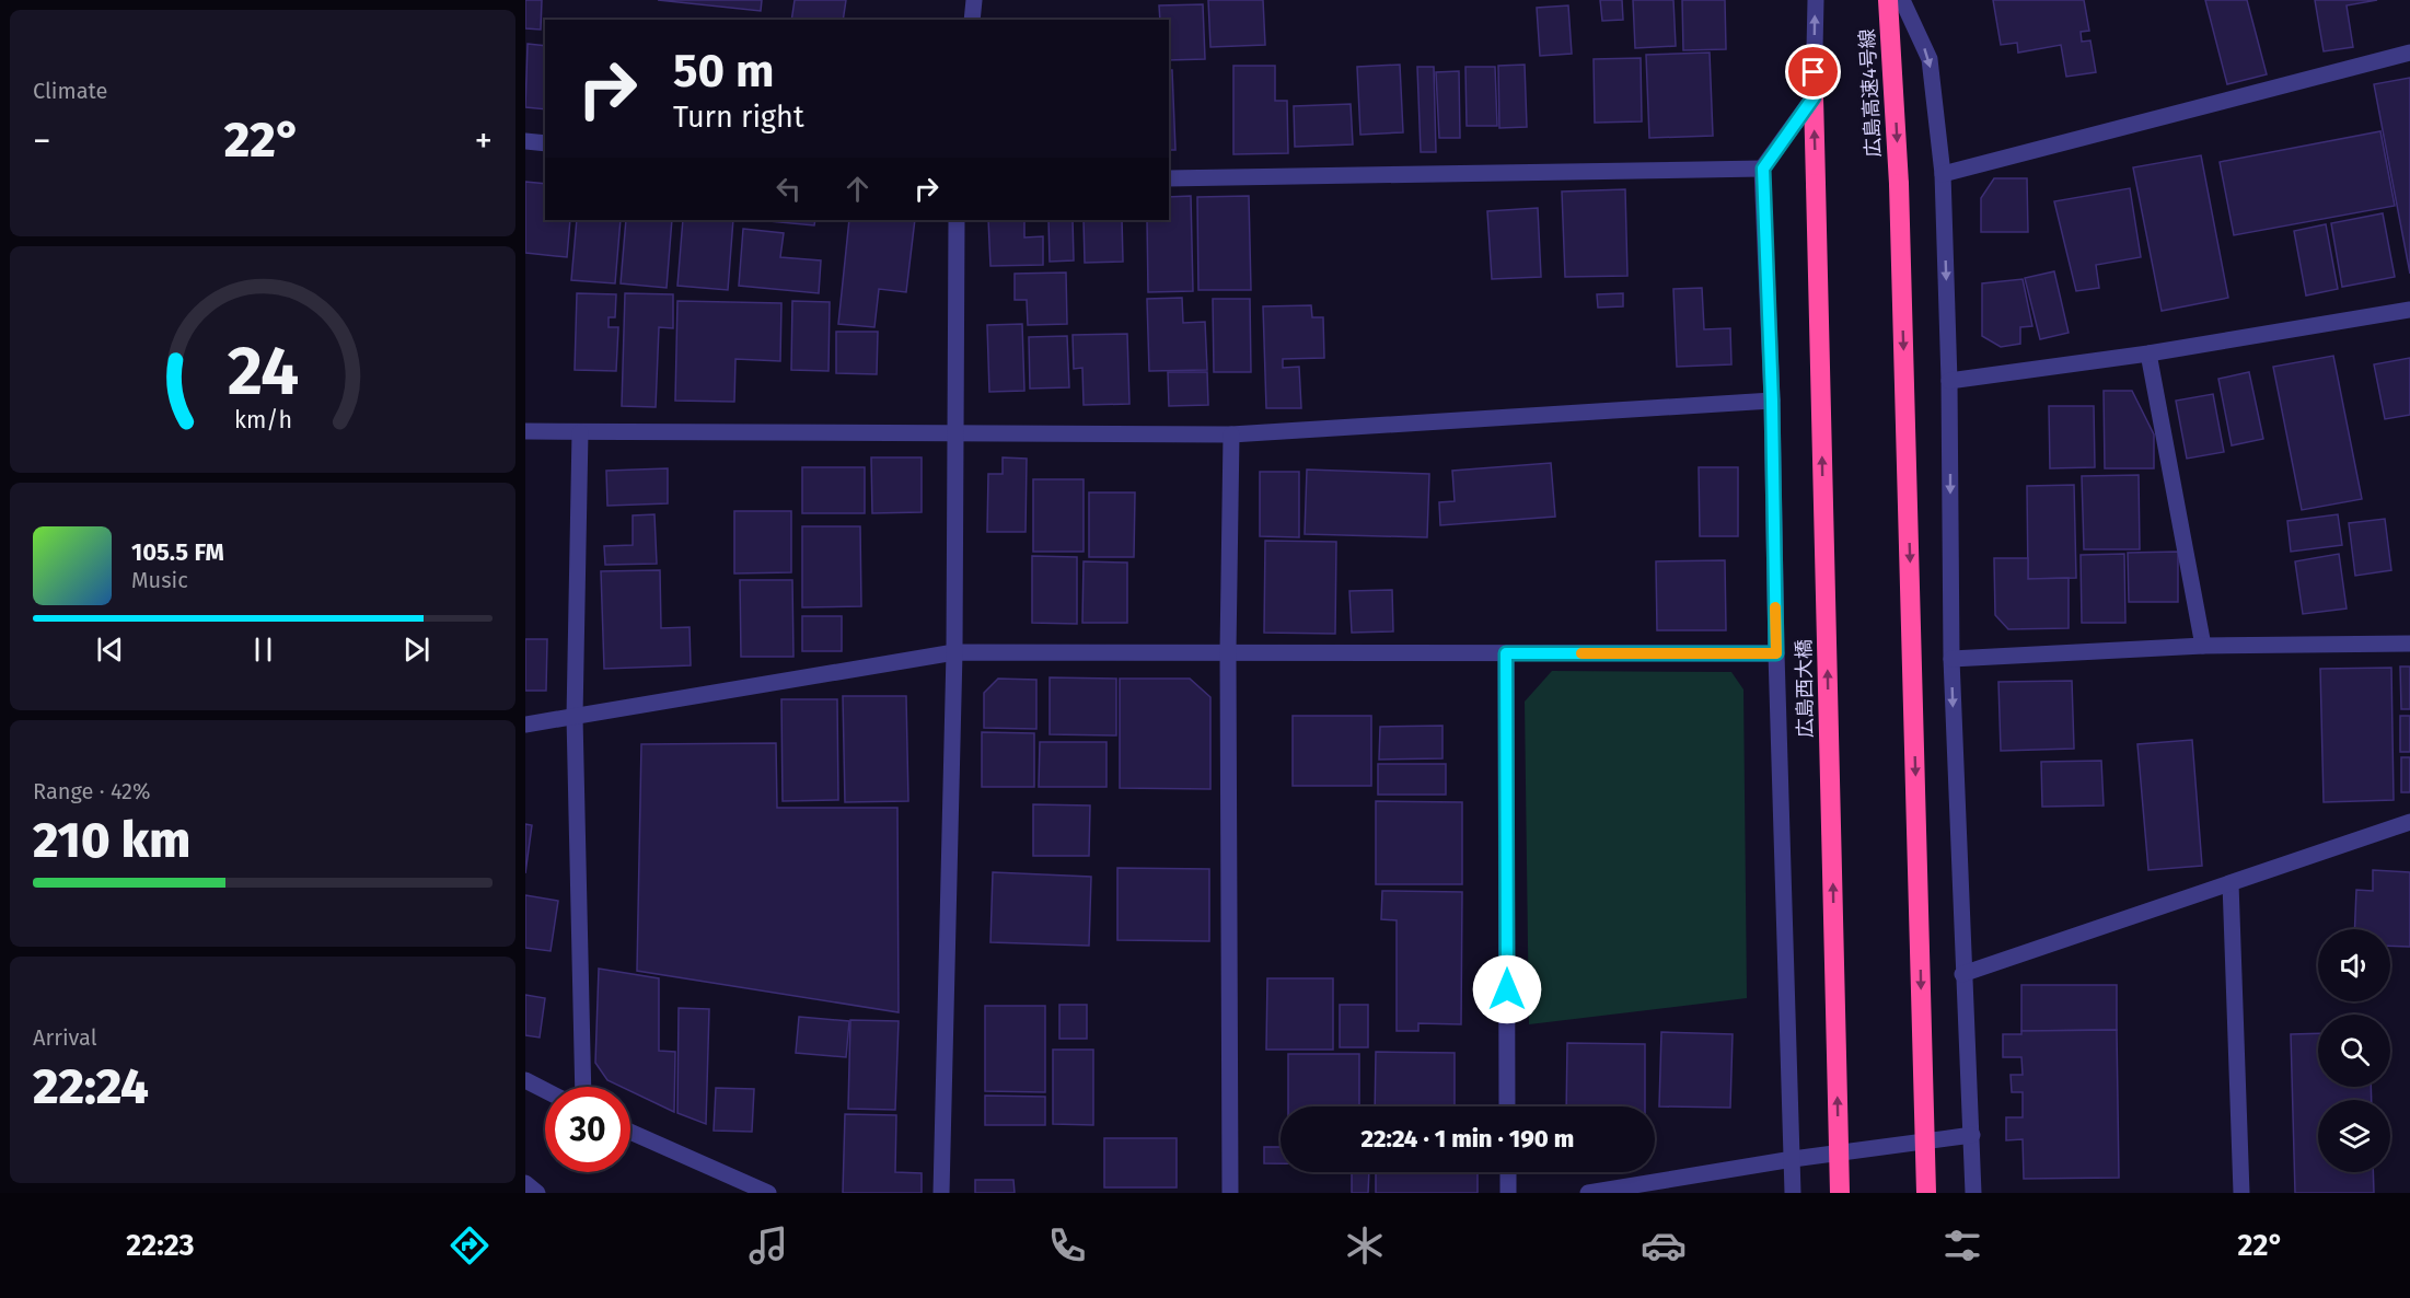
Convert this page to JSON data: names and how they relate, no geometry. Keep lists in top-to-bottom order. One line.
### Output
{"streets":{"highway":["広島高速4号線","広島西大橋"]},"one_way":["広島高速4号線","広島西大橋"],"page":{"tile":["Climate",["Range · 42%","210 km"],["Arrival","22:24"]],"turn":["50 m","Turn right"],"heat":["−","22°","+"],"song":["105.5 FM","Music"],"limit":"30","trip":"22:24 · 1 min · 190 m","tabs":["22:23","22°"],"gauge":["24","km/h"]}}
